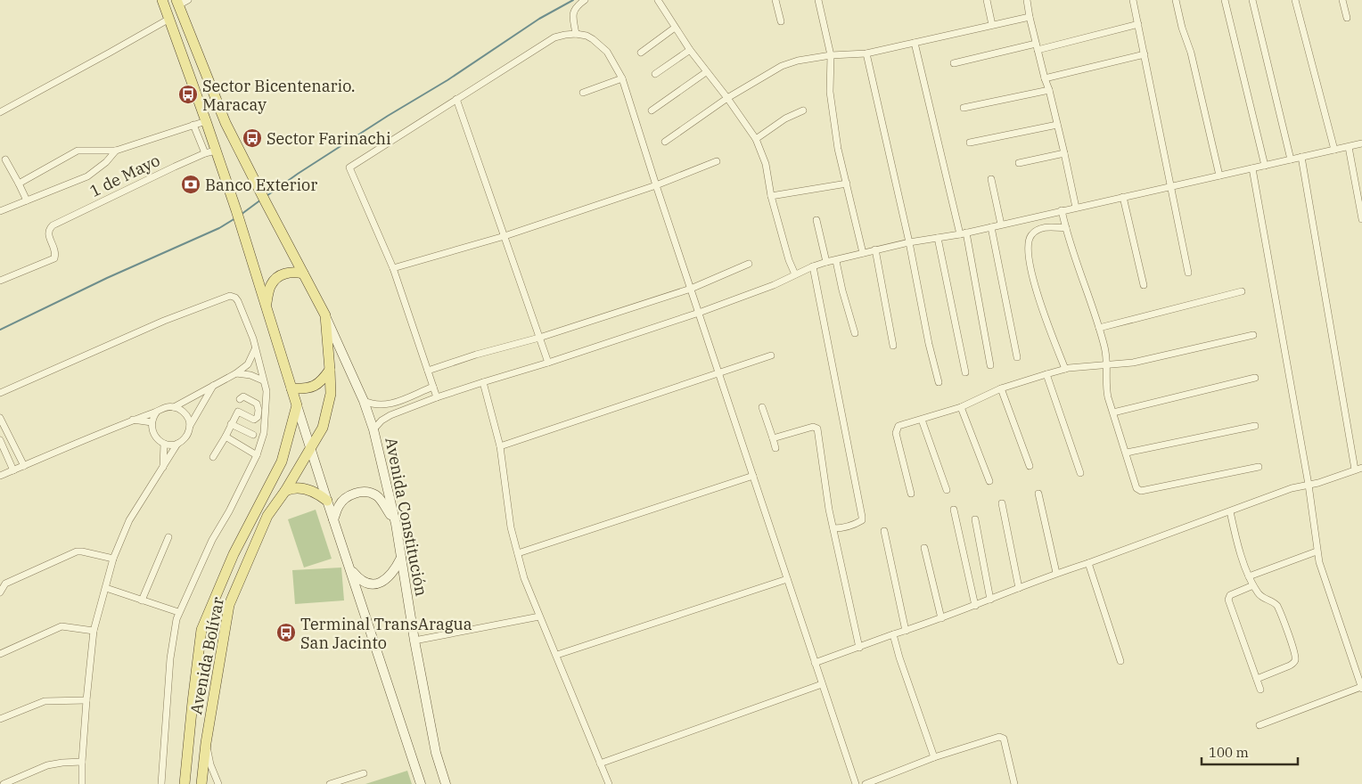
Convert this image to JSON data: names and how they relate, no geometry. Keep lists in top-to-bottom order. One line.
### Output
{"streets":{"main road":["Avenida Bolívar"],"street":["1 de Mayo","Avenida Constitución"]},"crossings":[["Avenida Constitución","Avenida Bolívar"]],"places":{"bus stop":["Sector Bicentenario. Maracay","Sector Farinachi","Terminal TransAragua San Jacinto"],"bank":["Banco Exterior"]},"scale_bar":"100 m"}
